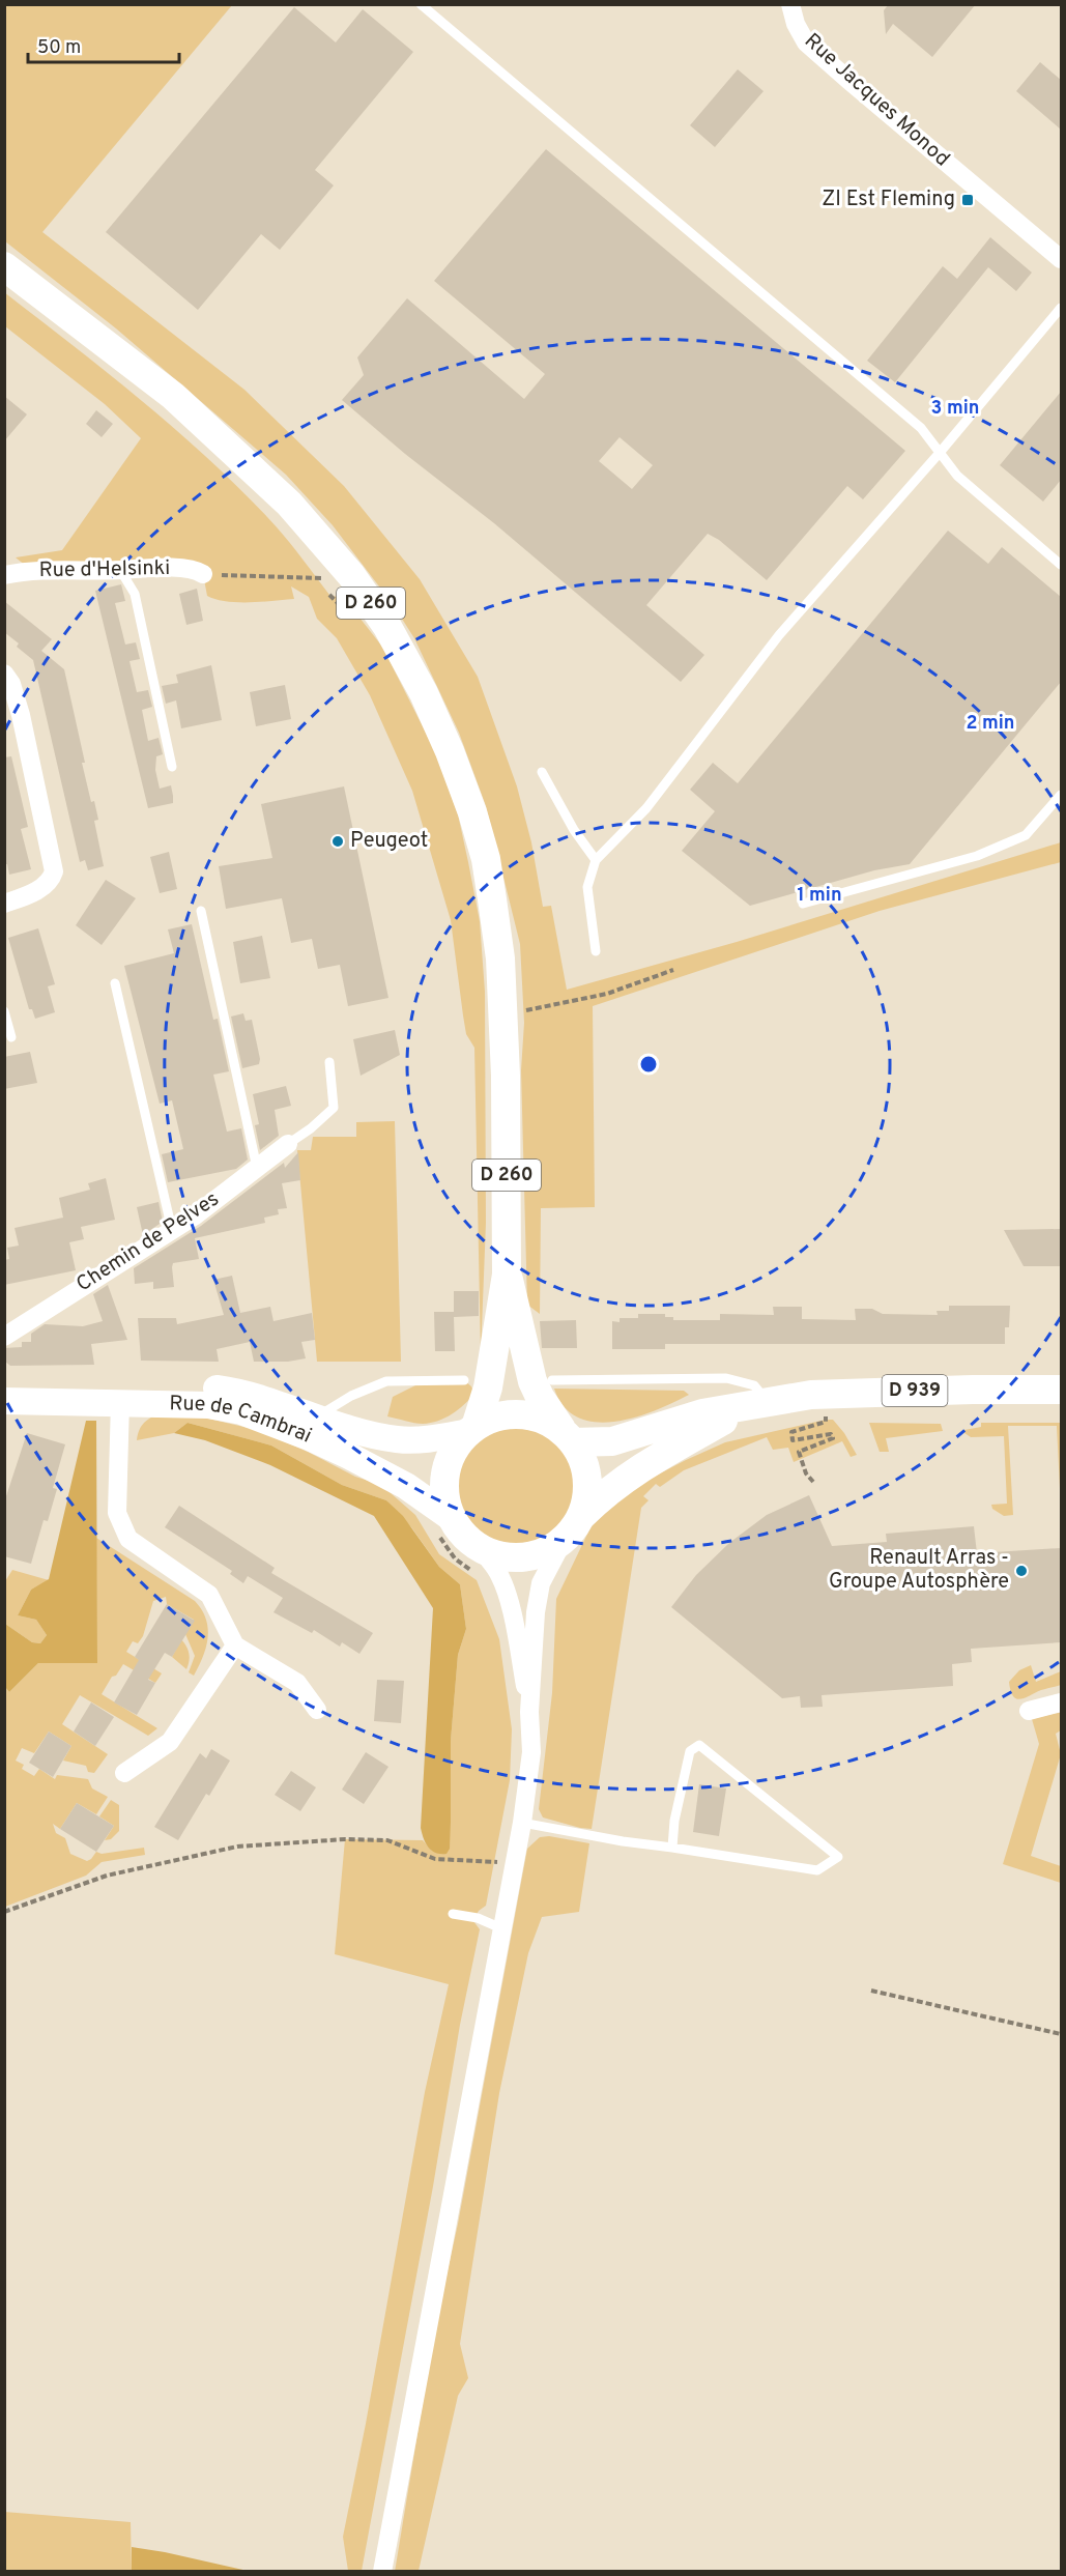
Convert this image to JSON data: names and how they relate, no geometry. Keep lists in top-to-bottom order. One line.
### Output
{"streets":{"main road":["D 260","D 939","Rue de Cambrai"],"street":["Rue Jacques Monod","Rue d'Helsinki","Chemin de Pelves"]},"crossings":[["D 260","D 939"],["D 260","Rue de Cambrai"],["D 939","Rue de Cambrai"]],"places":{"transit":["ZI Est Fleming"],"other":["Peugeot","Renault Arras - Groupe Autosphère"]},"scale_bar":"50 m","rings":["3 min","2 min","1 min"]}
